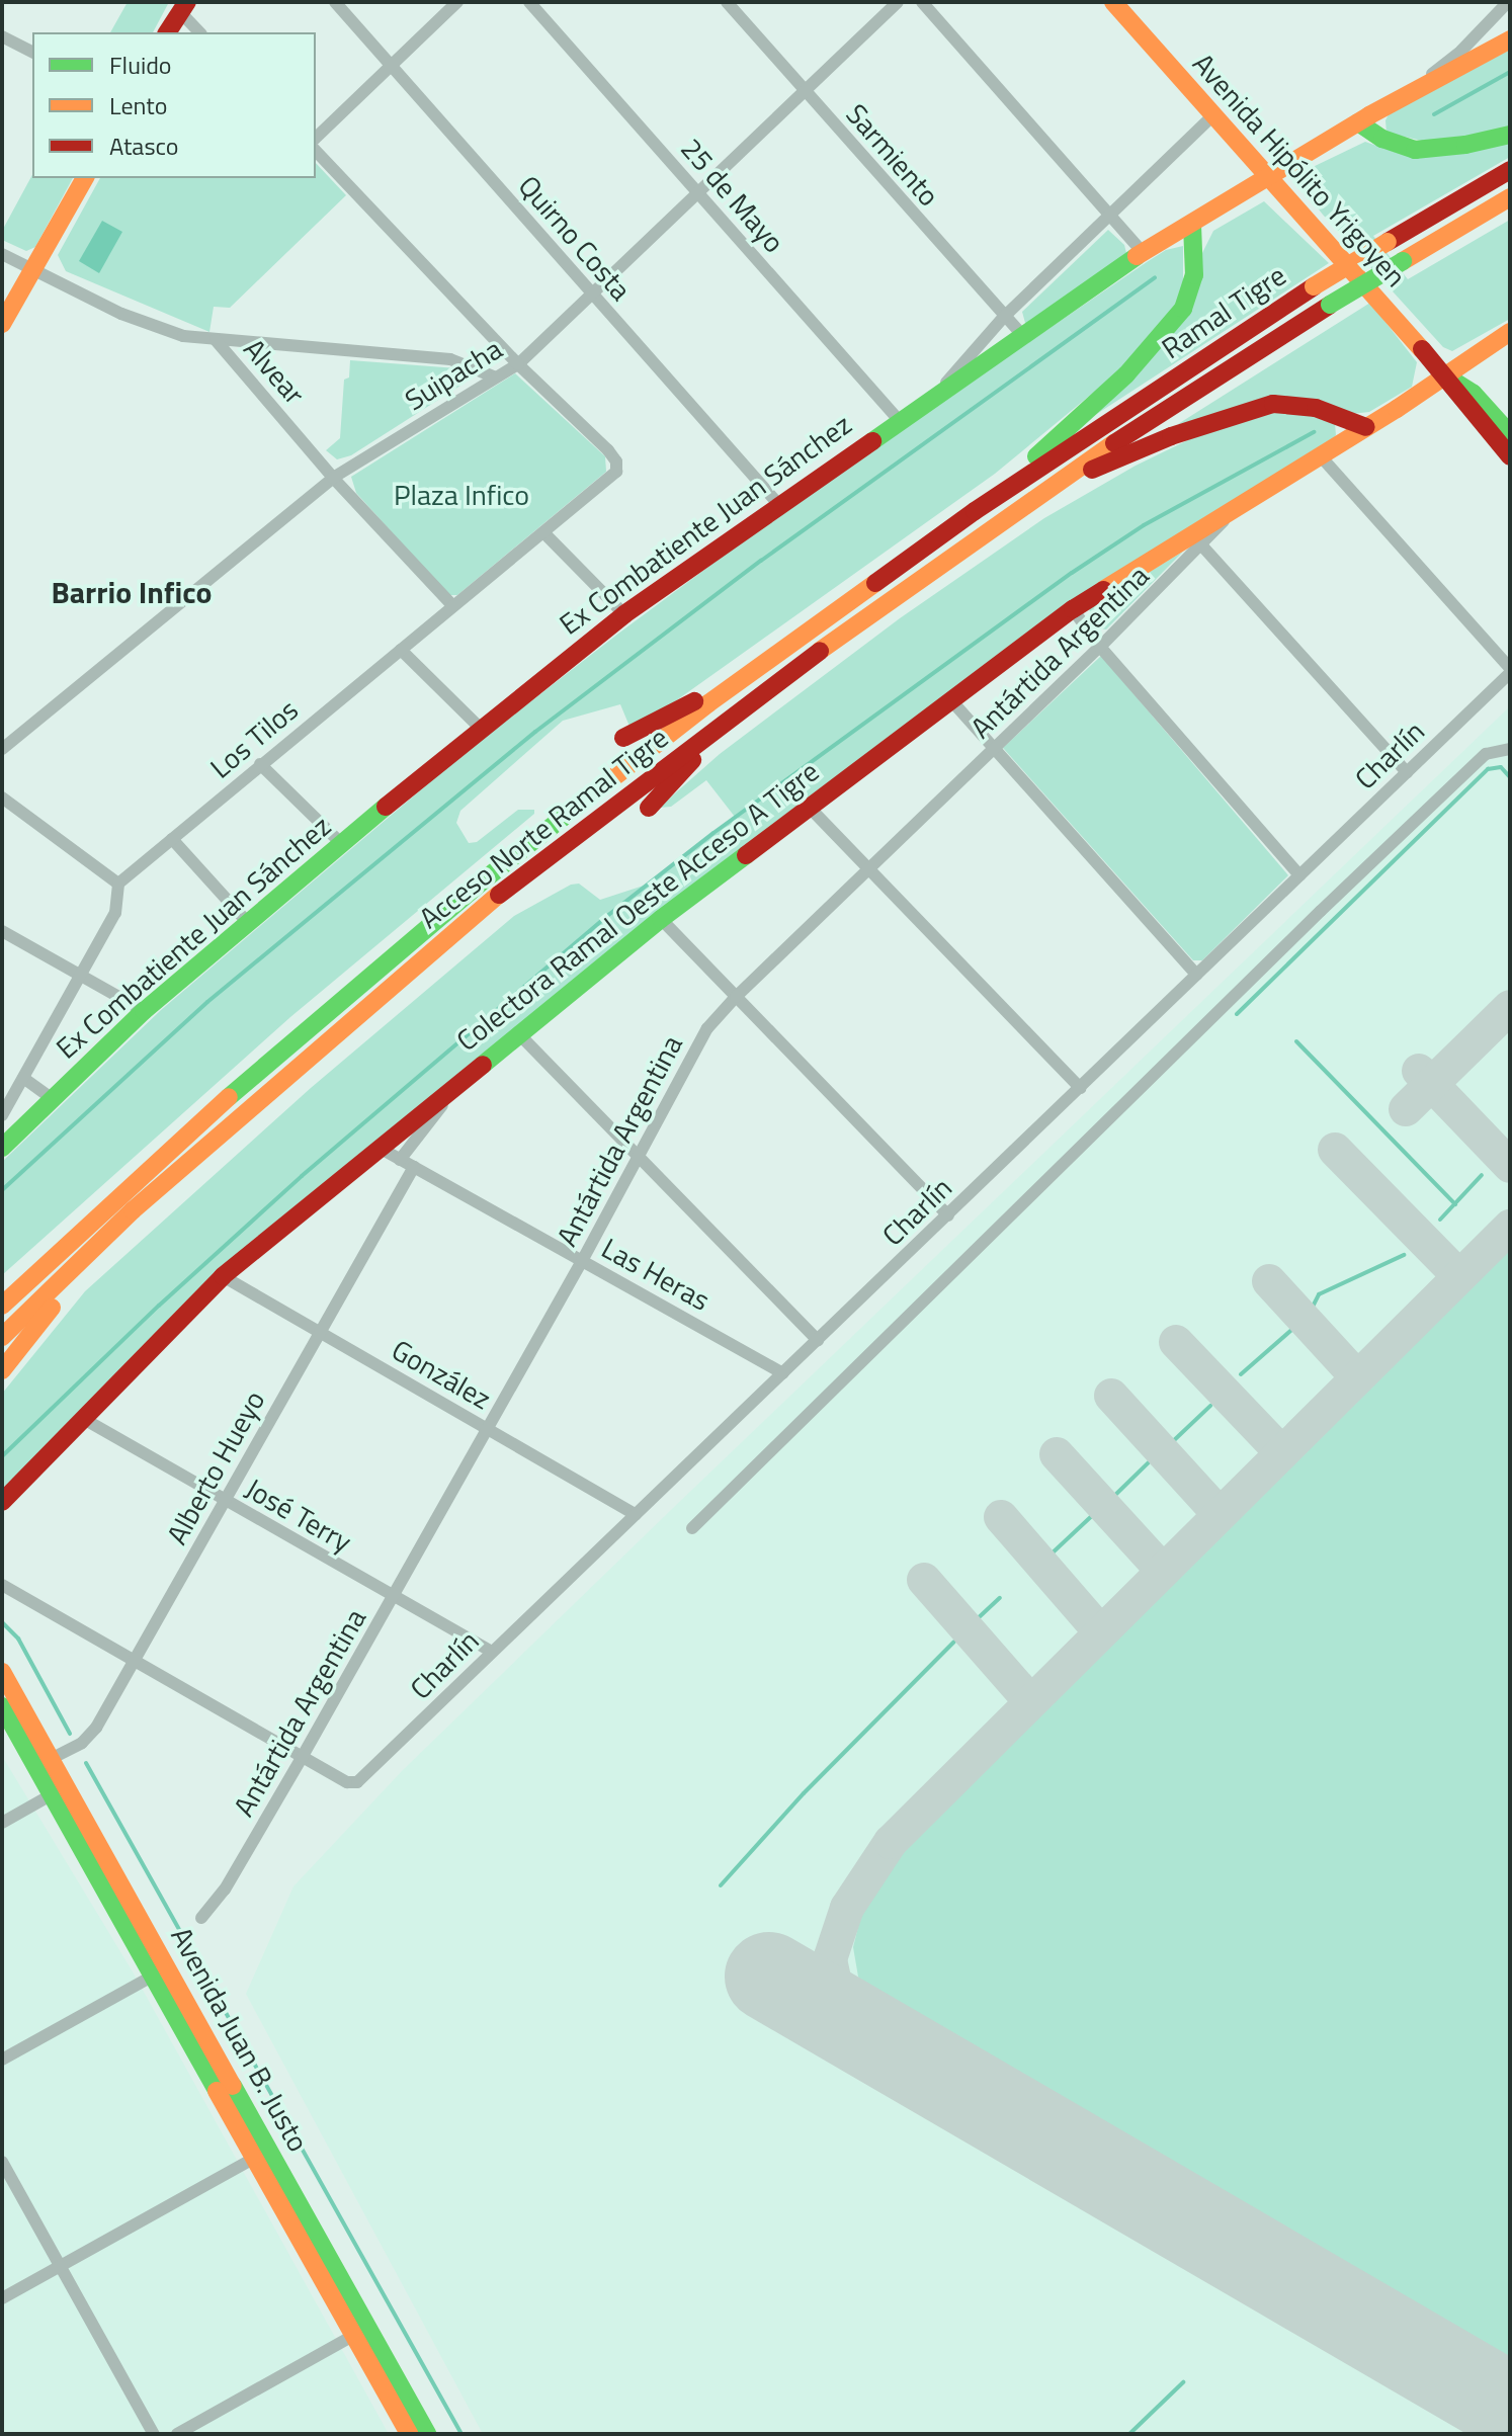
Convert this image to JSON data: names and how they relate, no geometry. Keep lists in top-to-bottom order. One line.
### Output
{"streets":{"main road":["Avenida Hipólito Yrigoyen","Ramal Tigre","Ex Combatiente Juan Sánchez","Acceso Norte Ramal Tigre","Colectora Ramal Oeste Acceso A Tigre","Avenida Juan B. Justo"],"street":["Sarmiento","25 de Mayo","Quirno Costa","Alvear","Suipacha","Antártida Argentina","Los Tilos","Charlín","Las Heras","González","Alberto Hueyo","José Terry"]},"crossings":[["Sarmiento","Suipacha"],["Sarmiento","Ex Combatiente Juan Sánchez"],["Avenida Hipólito Yrigoyen","Ex Combatiente Juan Sánchez"],["Avenida Hipólito Yrigoyen","Colectora Ramal Oeste Acceso A Tigre"],["25 de Mayo","Suipacha"],["25 de Mayo","Ex Combatiente Juan Sánchez"],["Quirno Costa","Suipacha"],["Quirno Costa","Ex Combatiente Juan Sánchez"],["Ramal Tigre","Acceso Norte Ramal Tigre"],["Alvear","Suipacha"],["Alvear","Los Tilos"],["Suipacha","Los Tilos"],["Antártida Argentina","Charlín"],["Antártida Argentina","Colectora Ramal Oeste Acceso A Tigre"],["Antártida Argentina","Las Heras"],["Antártida Argentina","González"],["Antártida Argentina","José Terry"],["Charlín","Las Heras"],["Charlín","González"],["Charlín","José Terry"],["Colectora Ramal Oeste Acceso A Tigre","Las Heras"],["Colectora Ramal Oeste Acceso A Tigre","González"],["Colectora Ramal Oeste Acceso A Tigre","José Terry"],["Las Heras","Alberto Hueyo"],["González","Alberto Hueyo"],["Alberto Hueyo","José Terry"],["Alberto Hueyo","Avenida Juan B. Justo"]],"districts":["Barrio Infico"],"parks":["Plaza Infico"],"legend":["Fluido","Lento","Atasco"]}
